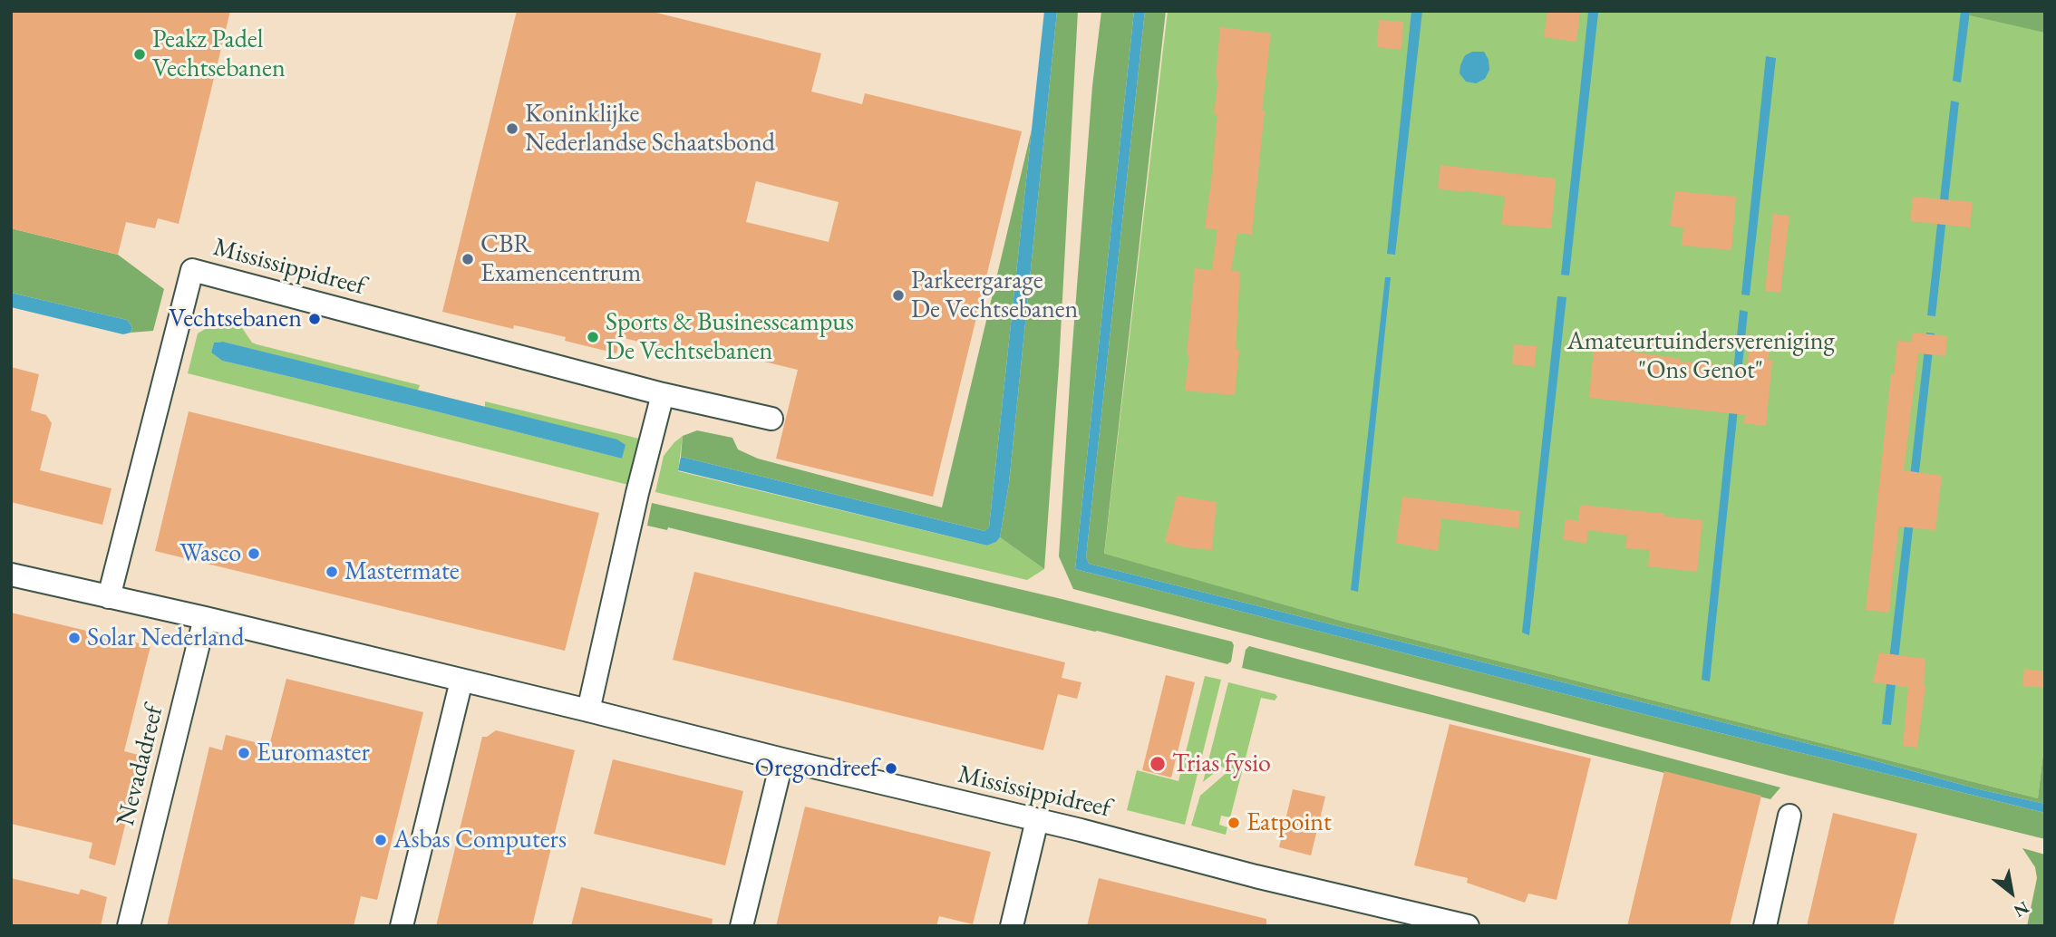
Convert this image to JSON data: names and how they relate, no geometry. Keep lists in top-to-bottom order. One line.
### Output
{"streets":{"street":["Mississippidreef","Nevadadreef"]},"crossings":[["Mississippidreef","Nevadadreef"]],"parks":["Amateurtuindersvereniging \"Ons Genot\""],"places":["Peakz Padel Vechtsebanen","Koninklijke Nederlandse Schaatsbond","CBR Examencentrum","Parkeergarage De Vechtsebanen","Vechtsebanen","Sports & Businesscampus De Vechtsebanen","Wasco","Mastermate","Solar Nederland","Euromaster","Trias fysio","Oregondreef","Eatpoint","Asbas Computers"],"north":"bottom right"}
